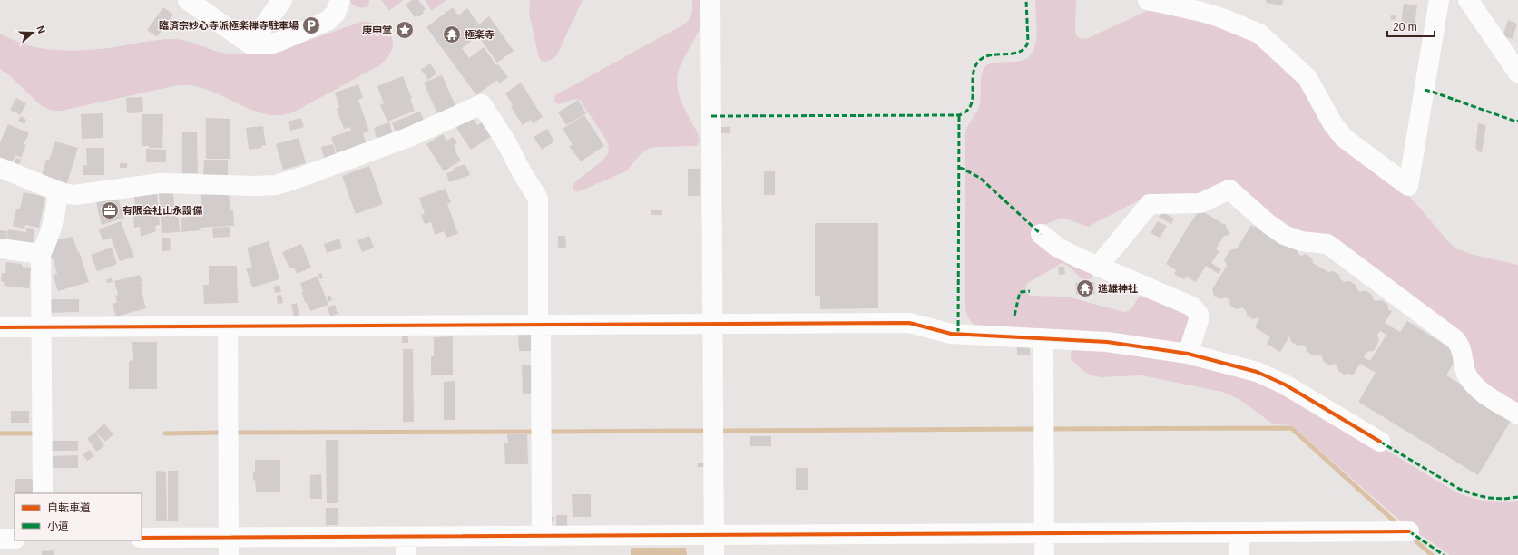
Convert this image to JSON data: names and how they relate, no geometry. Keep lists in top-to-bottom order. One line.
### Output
{"places":{"parking":["臨済宗妙心寺派極楽禅寺駐車場"],"place":["庚申堂"],"temple":["極楽寺","進雄神社"],"office":["有限会社山永設備"]},"legend":["自転車道","小道"],"scale_bar":"20 m","north":"right"}
